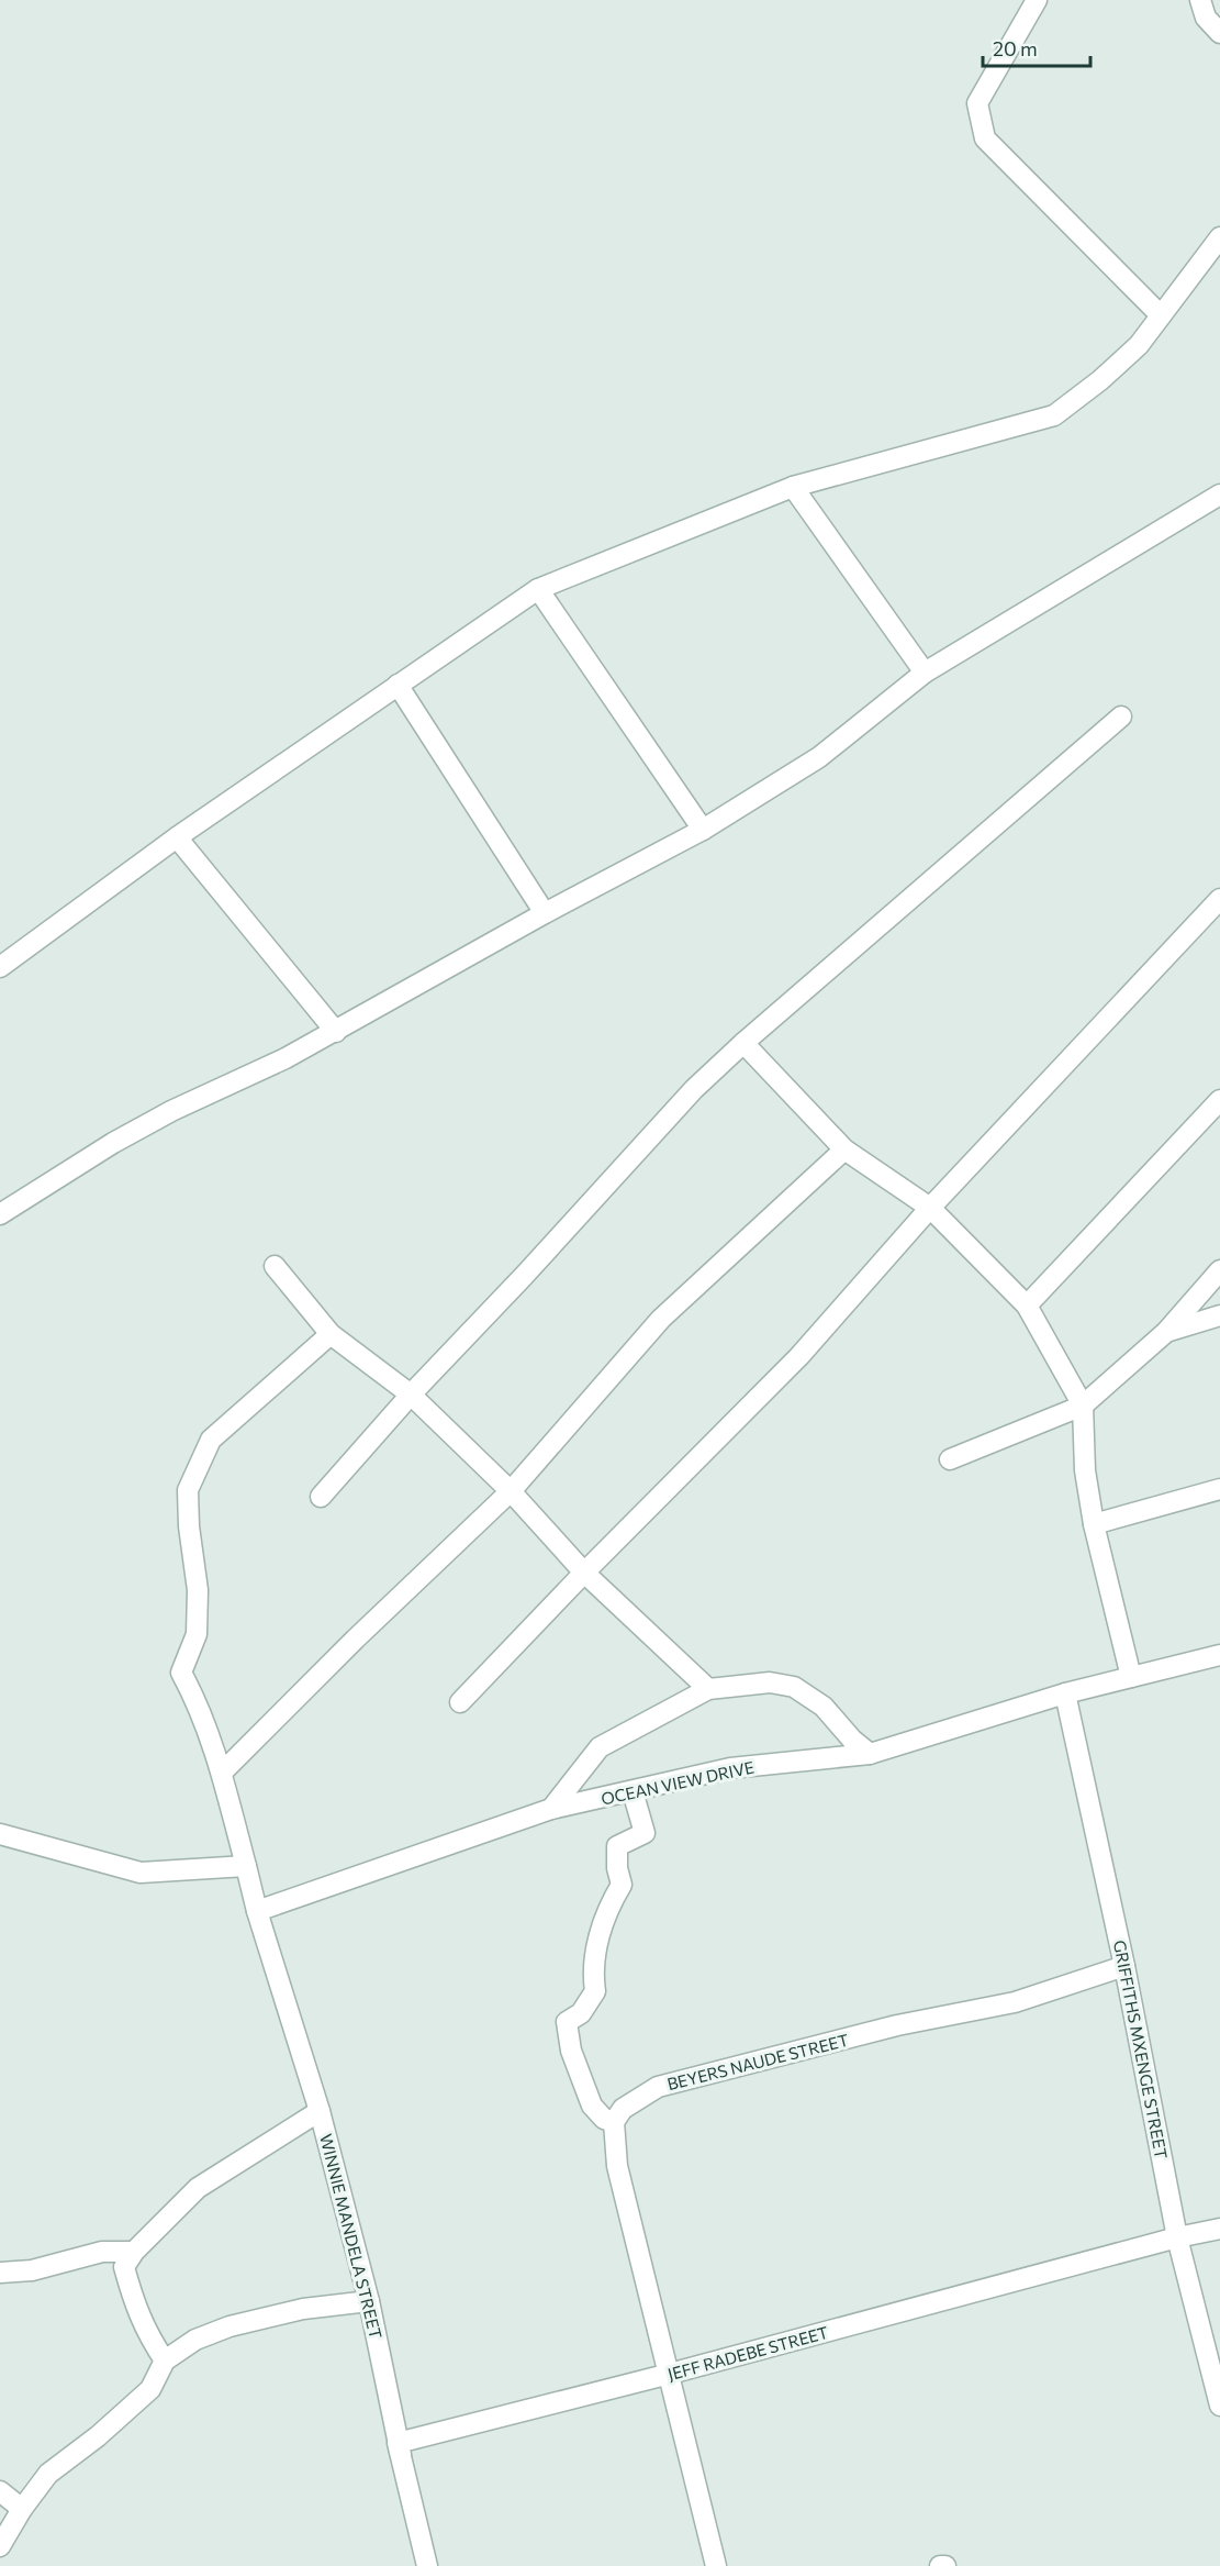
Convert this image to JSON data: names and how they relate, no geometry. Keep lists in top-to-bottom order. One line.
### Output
{"streets":{"street":["OCEAN VIEW DRIVE","GRIFFITHS MXENGE STREET","BEYERS NAUDE STREET","WINNIE MANDELA STREET","JEFF RADEBE STREET"]},"crossings":[["OCEAN VIEW DRIVE","GRIFFITHS MXENGE STREET"],["OCEAN VIEW DRIVE","WINNIE MANDELA STREET"],["GRIFFITHS MXENGE STREET","BEYERS NAUDE STREET"],["GRIFFITHS MXENGE STREET","JEFF RADEBE STREET"],["WINNIE MANDELA STREET","JEFF RADEBE STREET"]],"scale_bar":"20 m"}
